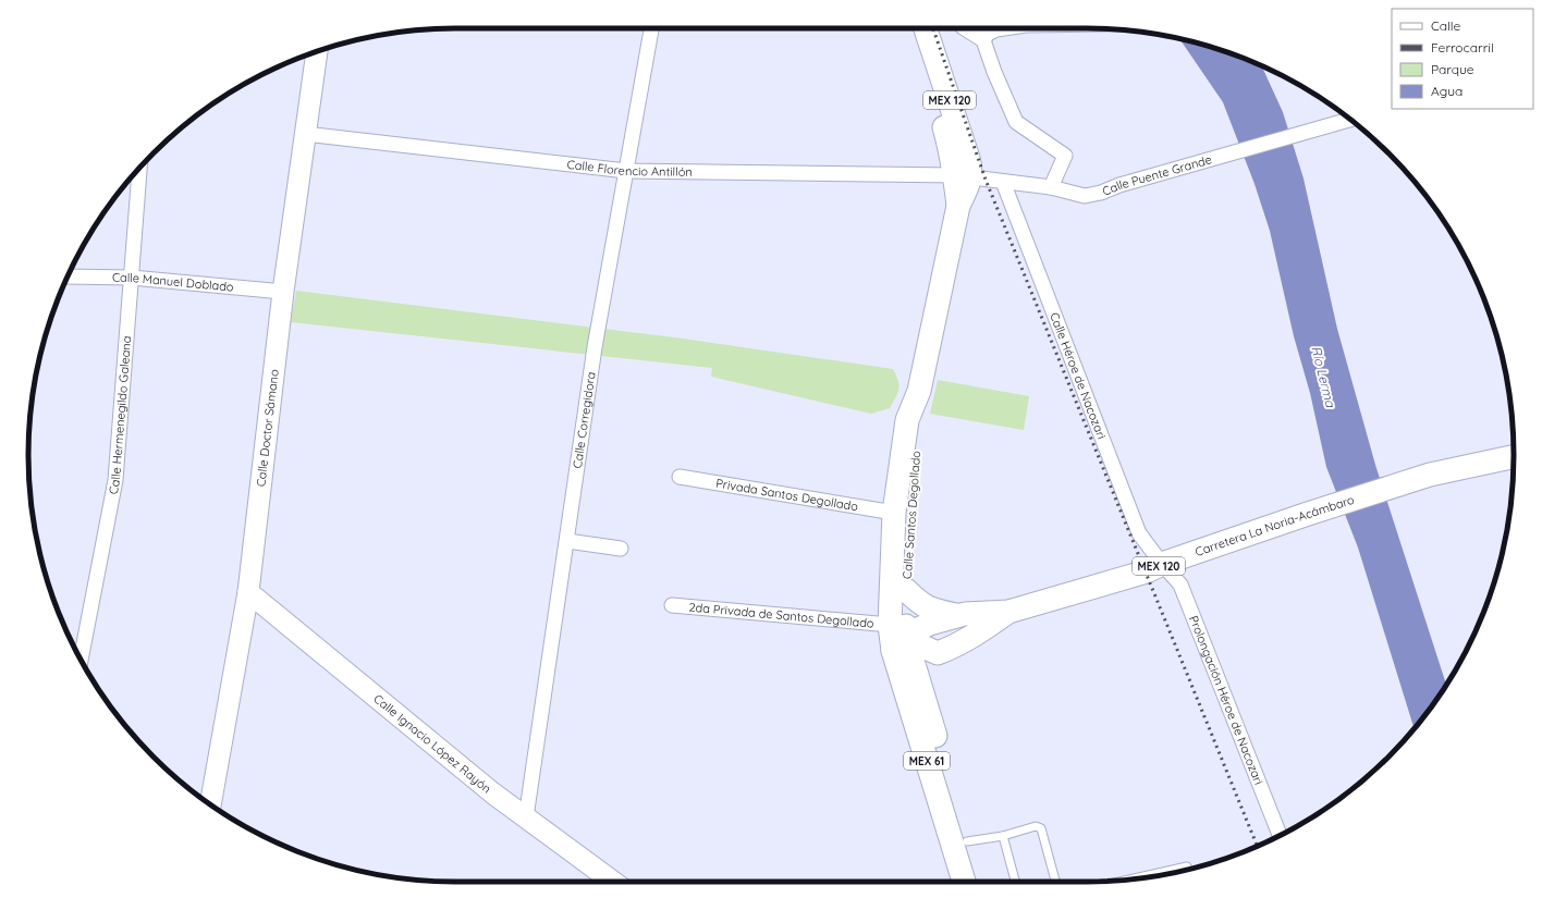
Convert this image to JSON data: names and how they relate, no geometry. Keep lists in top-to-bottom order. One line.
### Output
{"streets":{"main road":["MEX 120","Calle Santos Degollado","Carretera La Noria-Acámbaro","MEX 61"],"street":["Calle Florencio Antillón","Calle Puente Grande","Calle Manuel Doblado","Calle Héroe de Nacozari","Calle Hermenegildo Galeana","Calle Corregidora","Calle Doctor Sámano","Privada Santos Degollado","2da Privada de Santos Degollado","Prolongación Héroe de Nacozari","Calle Ignacio López Rayón"]},"crossings":[["MEX 120","Calle Florencio Antillón"],["MEX 120","Calle Puente Grande"],["MEX 120","Calle Santos Degollado"],["MEX 120","Carretera La Noria-Acámbaro"],["Calle Florencio Antillón","Calle Puente Grande"],["Calle Florencio Antillón","Calle Corregidora"],["Calle Florencio Antillón","Calle Doctor Sámano"],["Calle Florencio Antillón","Calle Santos Degollado"],["Calle Puente Grande","Calle Héroe de Nacozari"],["Calle Puente Grande","Calle Santos Degollado"],["Calle Manuel Doblado","Calle Hermenegildo Galeana"],["Calle Manuel Doblado","Calle Doctor Sámano"],["Calle Héroe de Nacozari","Carretera La Noria-Acámbaro"],["Calle Héroe de Nacozari","Prolongación Héroe de Nacozari"],["Calle Corregidora","Calle Ignacio López Rayón"],["Calle Doctor Sámano","Calle Ignacio López Rayón"],["Privada Santos Degollado","Calle Santos Degollado"],["Calle Santos Degollado","Carretera La Noria-Acámbaro"],["Calle Santos Degollado","2da Privada de Santos Degollado"],["Calle Santos Degollado","MEX 61"],["Carretera La Noria-Acámbaro","2da Privada de Santos Degollado"],["Carretera La Noria-Acámbaro","Prolongación Héroe de Nacozari"],["Carretera La Noria-Acámbaro","MEX 61"],["2da Privada de Santos Degollado","MEX 61"]],"water":["Río Lerma"],"legend":["Calle","Ferrocarril","Parque","Agua"]}
